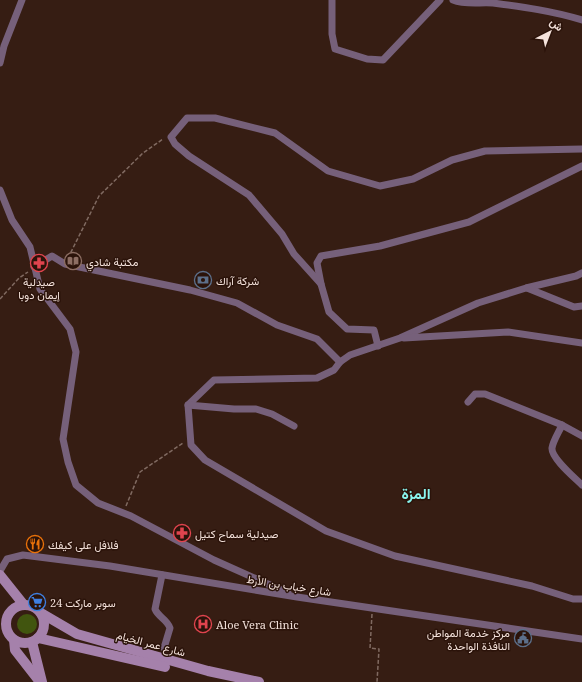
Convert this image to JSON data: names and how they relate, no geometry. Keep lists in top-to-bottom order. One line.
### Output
{"streets":{"street":["شارع خباب بن الأرط","شارع عمر الخيام"]},"districts":["المزة"],"places":{"library":["مكتبة شادي"],"pharmacy":["صيدلية إيمان دوبا","صيدلية سماح كتيل"],"bank":["شركة آراك"],"restaurant":["فلافل على كيفك"],"supermarket":["سوبر ماركت 24"],"hospital":["Aloe Vera Clinic"],"public building":["مركز خدمة المواطن النافذة الواحدة"]},"north":"top right"}
